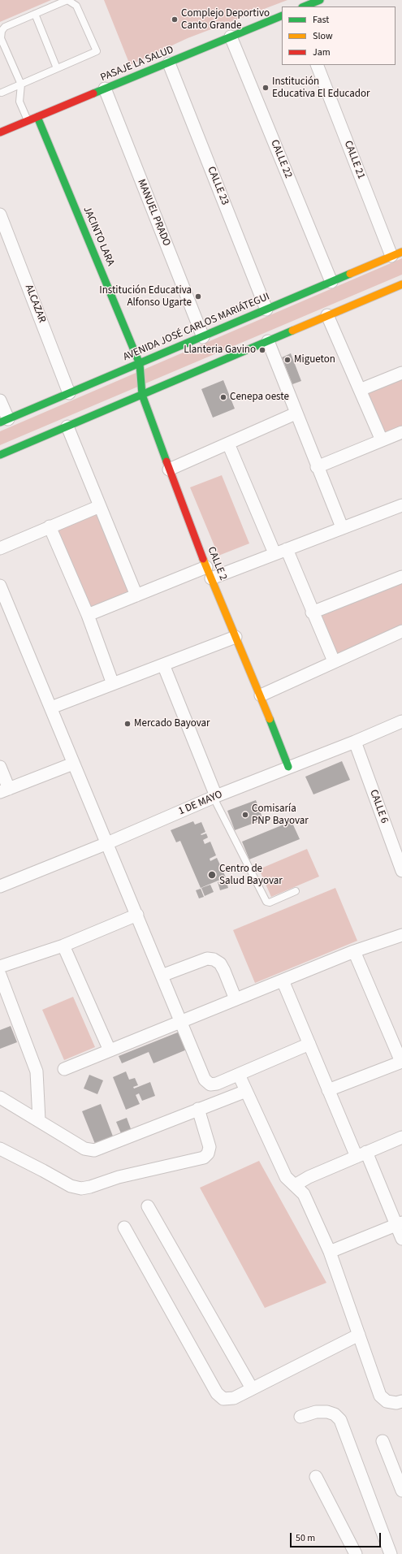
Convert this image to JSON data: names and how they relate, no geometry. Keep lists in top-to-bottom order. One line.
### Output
{"streets":{"street":["PASAJE LA SALUD","CALLE 22","CALLE 21","CALLE 23","MANUEL PRADO","JACINTO LARA","ALCAZAR","AVENIDA JOSÉ CARLOS MARIÁTEGUI","CALLE 2","1 DE MAYO","CALLE 6"]},"crossings":[["PASAJE LA SALUD","CALLE 22"],["PASAJE LA SALUD","CALLE 23"],["PASAJE LA SALUD","MANUEL PRADO"],["PASAJE LA SALUD","JACINTO LARA"],["CALLE 22","AVENIDA JOSÉ CARLOS MARIÁTEGUI"],["CALLE 21","AVENIDA JOSÉ CARLOS MARIÁTEGUI"],["CALLE 23","AVENIDA JOSÉ CARLOS MARIÁTEGUI"],["MANUEL PRADO","AVENIDA JOSÉ CARLOS MARIÁTEGUI"],["JACINTO LARA","AVENIDA JOSÉ CARLOS MARIÁTEGUI"],["JACINTO LARA","CALLE 2"],["ALCAZAR","AVENIDA JOSÉ CARLOS MARIÁTEGUI"],["AVENIDA JOSÉ CARLOS MARIÁTEGUI","CALLE 2"],["CALLE 2","1 DE MAYO"],["1 DE MAYO","CALLE 6"]],"places":["Complejo Deportivo Canto Grande","Institución Educativa El Educador","Institución Educativa Alfonso Ugarte","Llanteria Gavino","Migueton","Cenepa oeste","Mercado Bayovar","Comisaría PNP Bayovar","Centro de Salud Bayovar"],"legend":["Fast","Slow","Jam"],"scale_bar":"50 m"}
